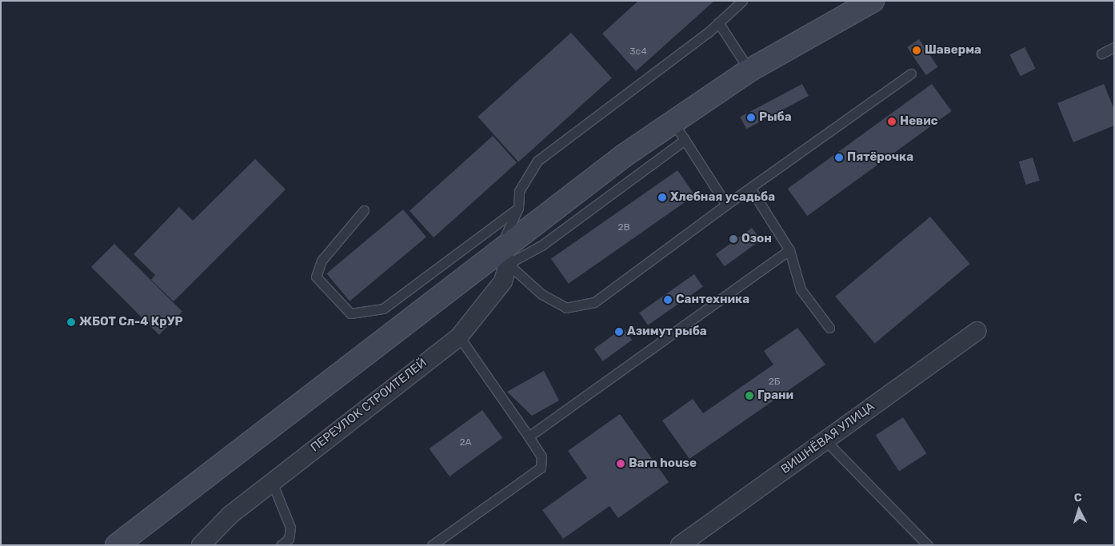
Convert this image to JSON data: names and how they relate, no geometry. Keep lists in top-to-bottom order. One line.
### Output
{"streets":{"street":["ПЕРЕУЛОК СТРОИТЕЛЕЙ","ВИШНЁВАЯ УЛИЦА"]},"places":["Шаверма","Рыба","Невис","Пятёрочка","Хлебная усадьба","Озон","Сантехника","ЖБОТ Сл-4 КрУР","Азимут рыба","Грани","Barn house"],"house_numbers":["3c4","2В","2Б","2А"],"north":"top"}
